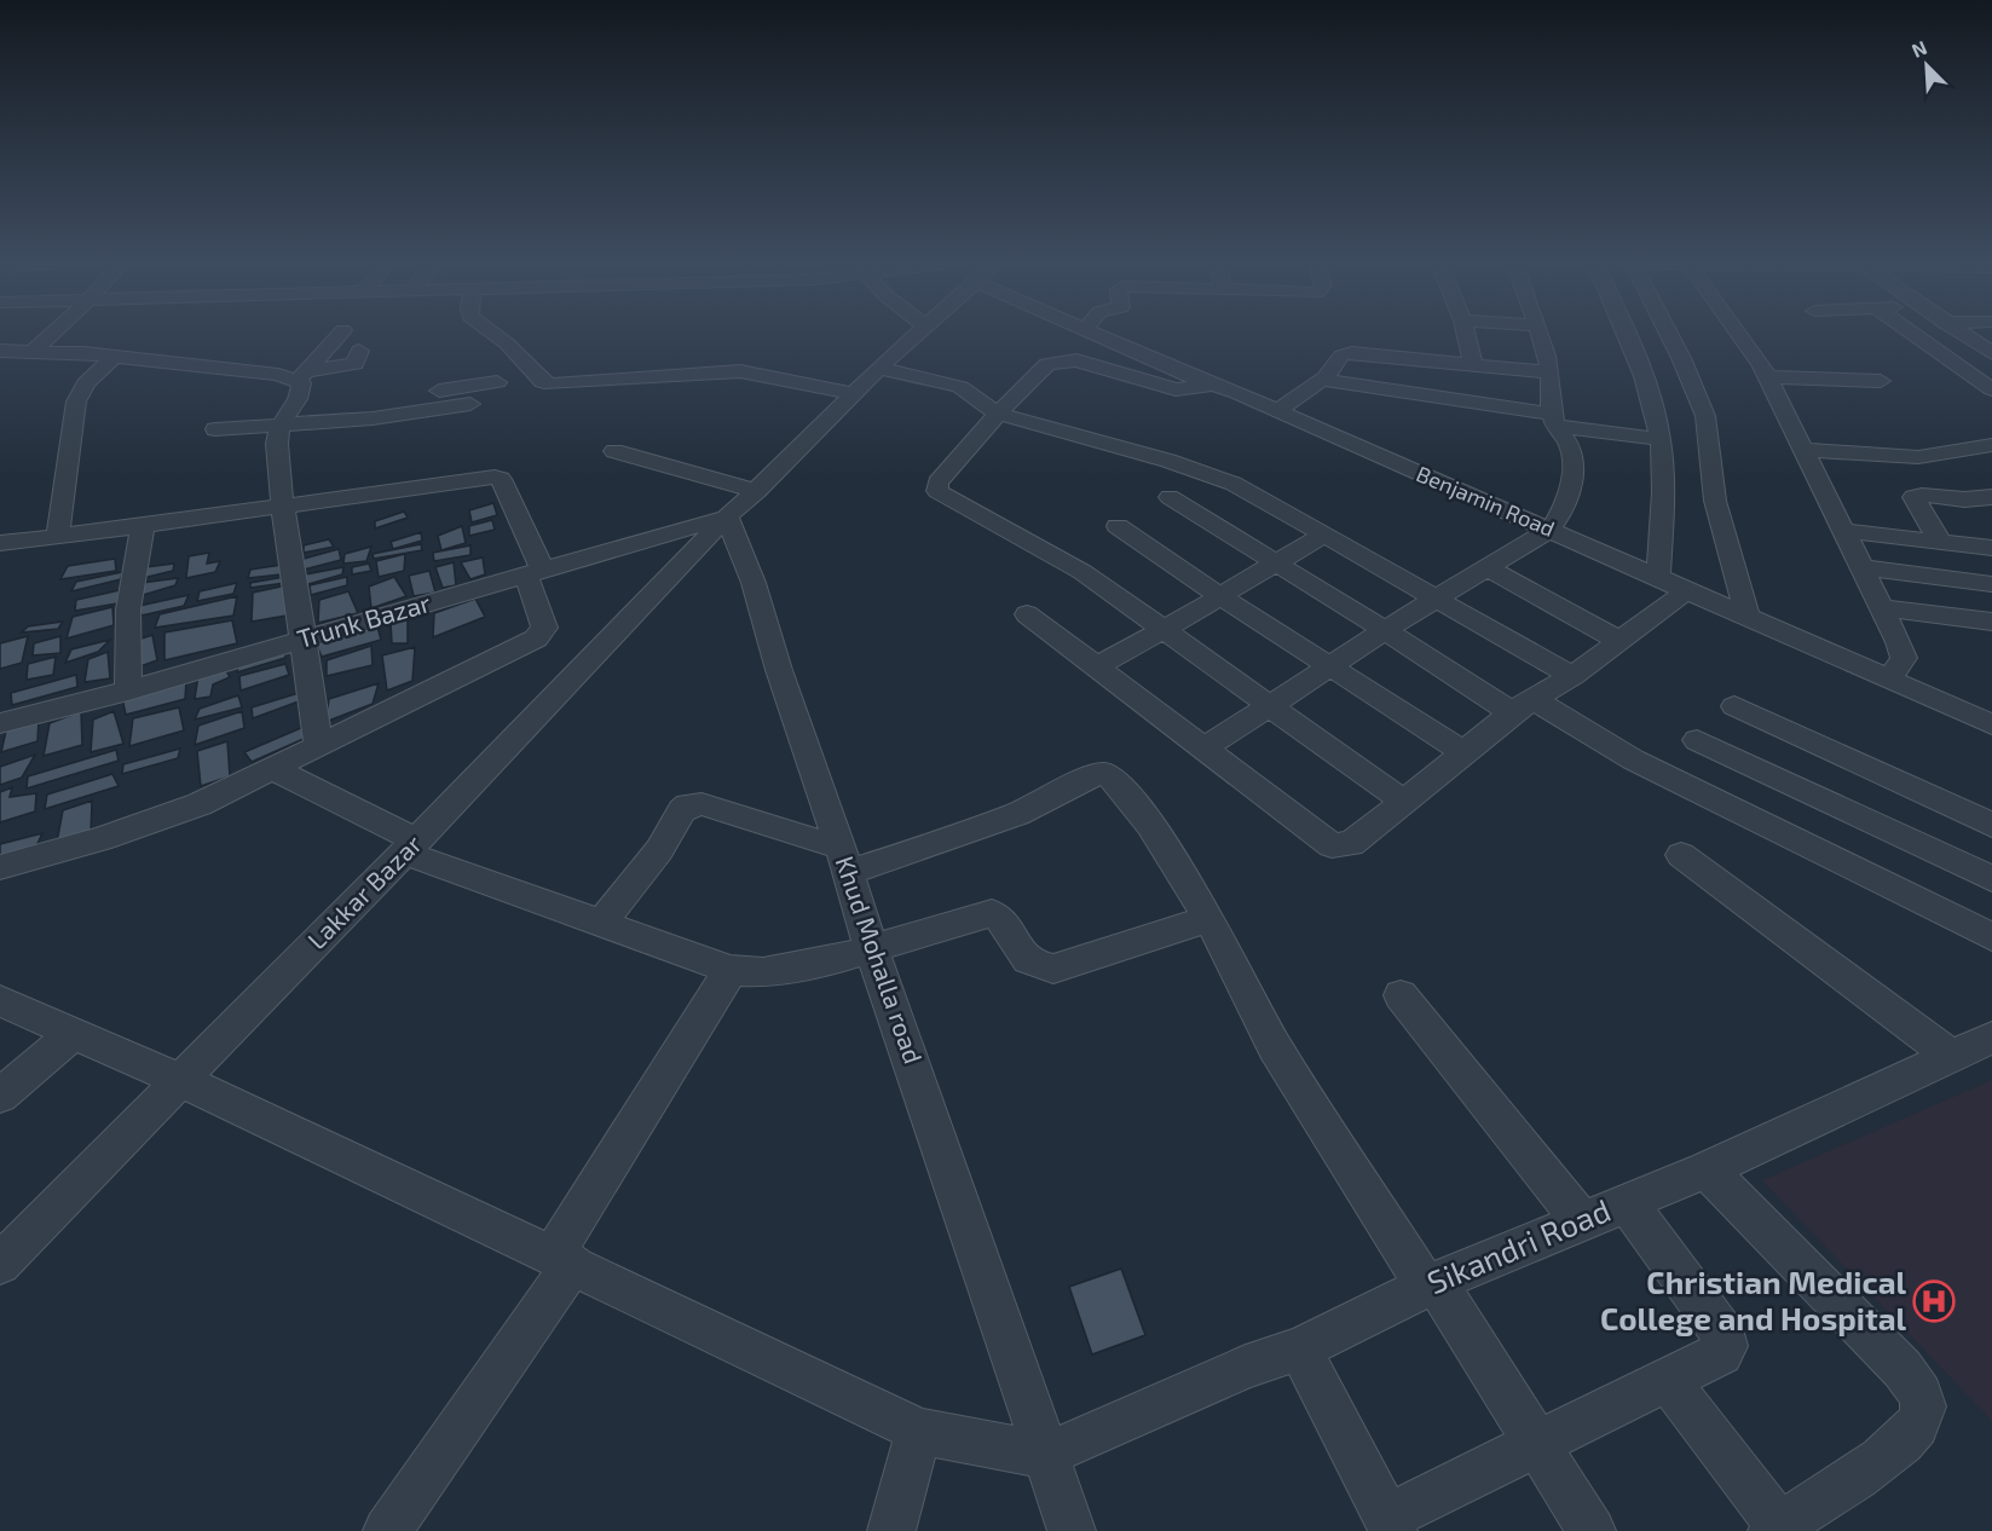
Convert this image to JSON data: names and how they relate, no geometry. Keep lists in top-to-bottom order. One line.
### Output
{"streets":{"street":["Benjamin Road","Trunk Bazar","Lakkar Bazar","Khud Mohalla road","Sikandri Road"]},"crossings":[["Trunk Bazar","Lakkar Bazar"],["Trunk Bazar","Khud Mohalla road"],["Lakkar Bazar","Khud Mohalla road"],["Khud Mohalla road","Sikandri Road"]],"places":{"hospital":["Christian Medical College and Hospital"]},"north":"top left"}
